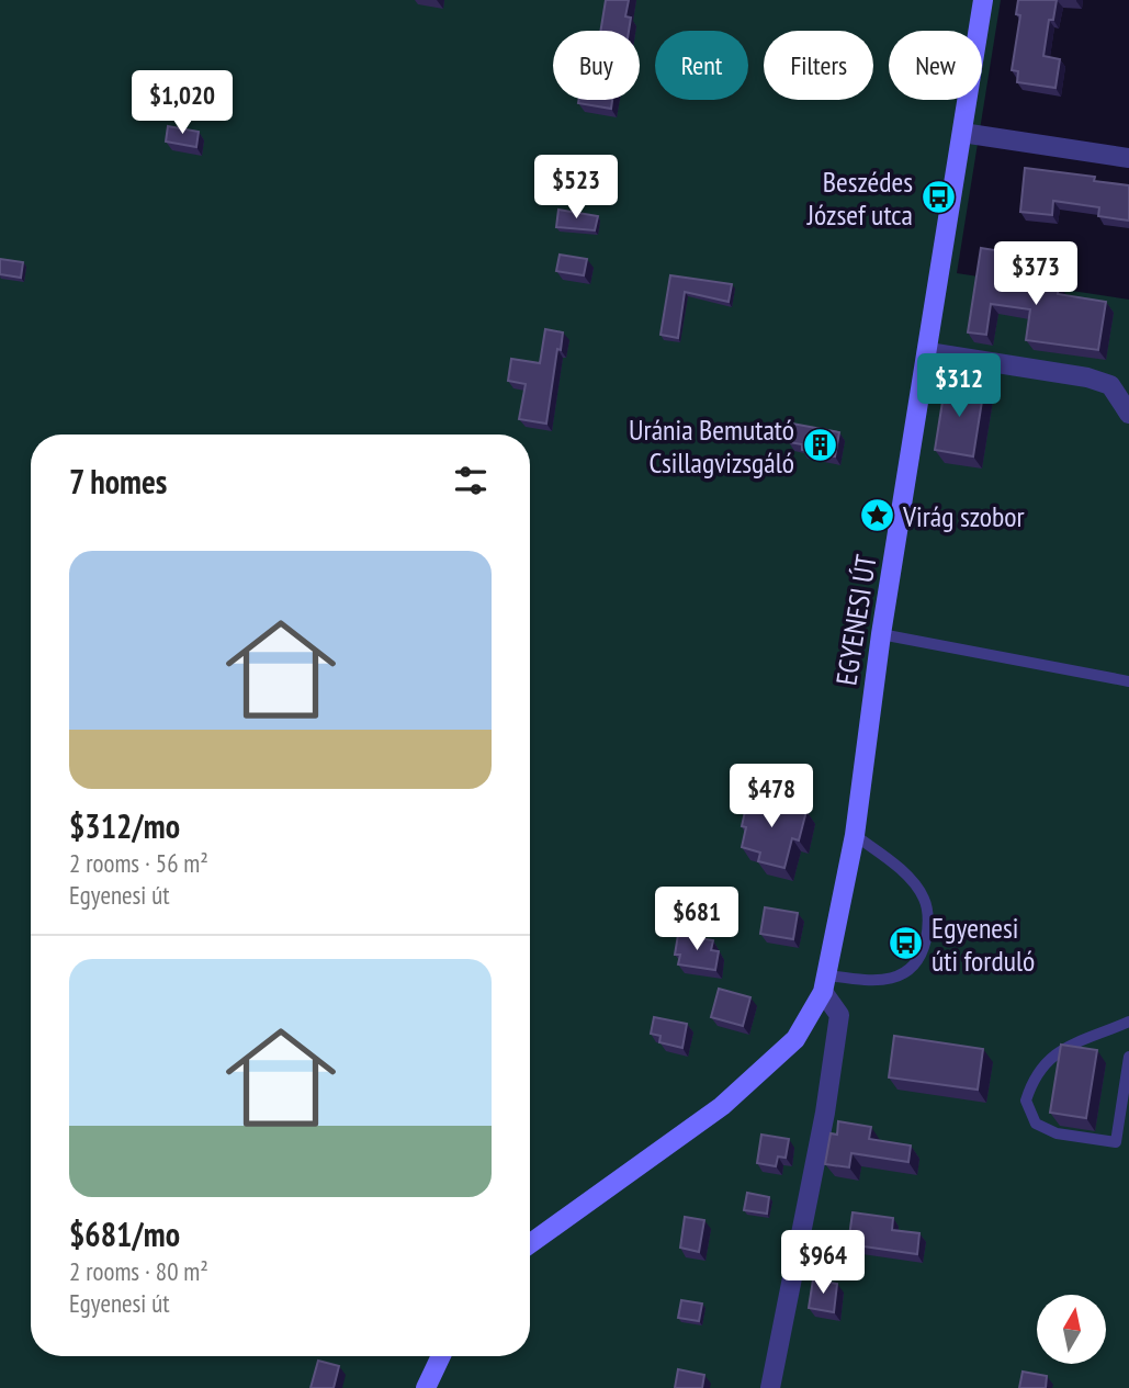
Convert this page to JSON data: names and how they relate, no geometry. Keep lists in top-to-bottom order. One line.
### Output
{"streets":{"street":["EGYENESI ÚT"]},"places":{"bus stop":["Beszédes József utca","Egyenesi úti forduló"],"building":["Uránia Bemutató Csillagvizsgáló"],"place":["Virág szobor"]},"north":"top","page":{"chip":["Buy","Rent","Filters","New"],"price":["$1,020","$523","$373","$312","$478","$681","$964"],"heading":"7 homes","list":[{"name":"$312/mo","note":"2 rooms · 56 m² · Egyenesi út"},{"name":"$681/mo","note":"2 rooms · 80 m² · Egyenesi út"}]}}
